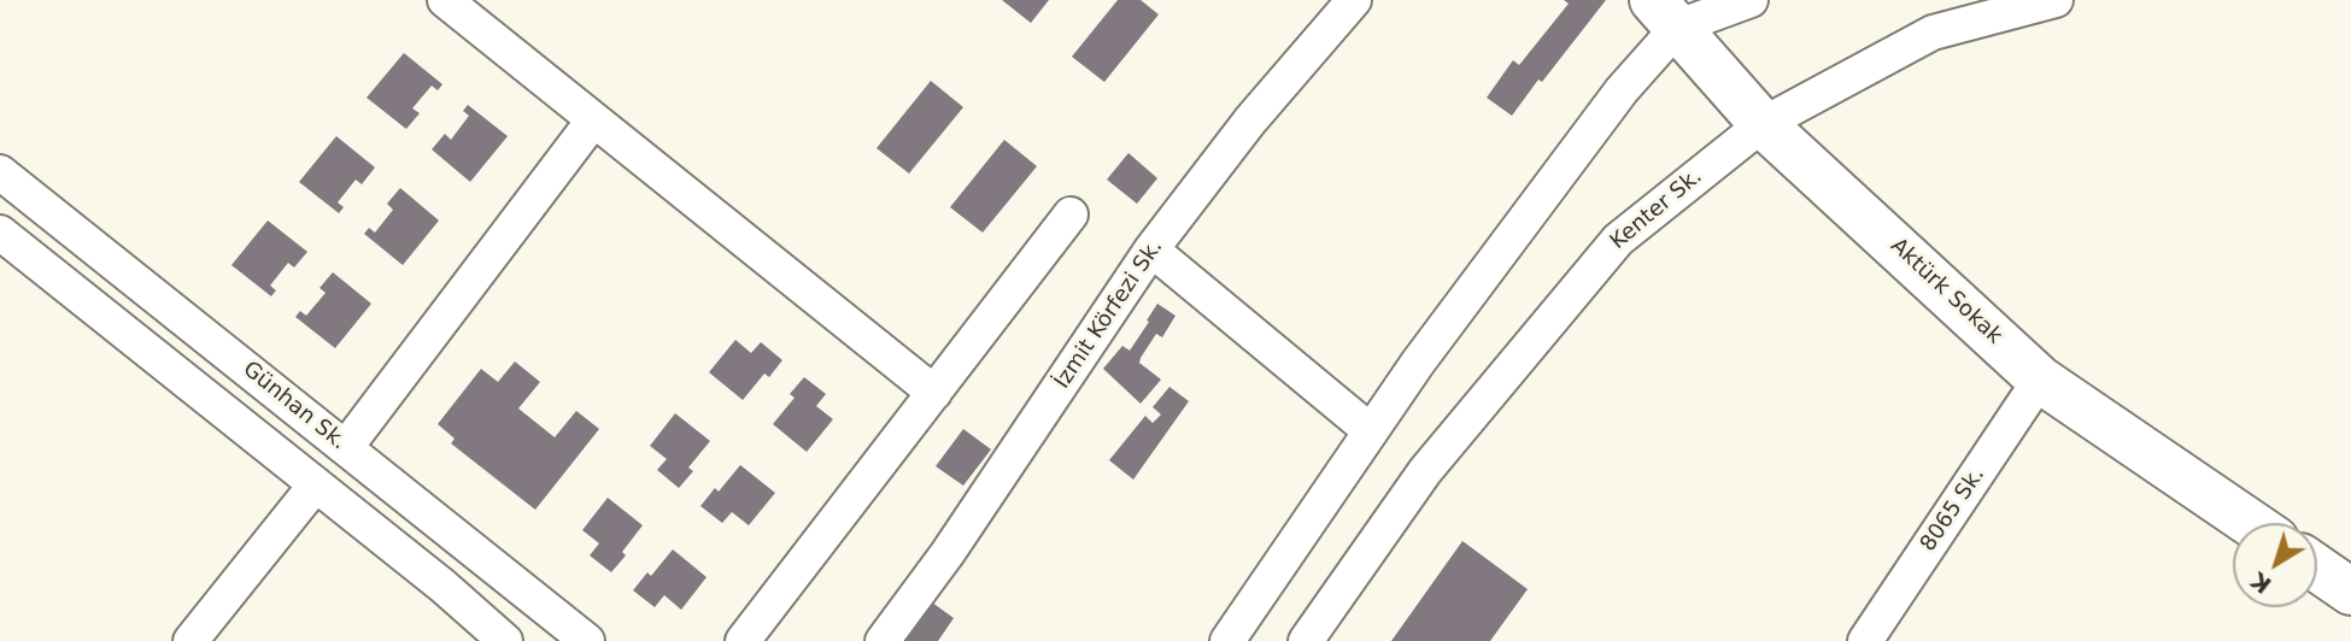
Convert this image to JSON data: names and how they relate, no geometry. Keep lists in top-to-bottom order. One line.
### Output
{"streets":{"street":["Kenter Sk.","Aktürk Sokak","İzmit Körfezi Sk.","Günhan Sk.","8065 Sk."]},"crossings":[["Kenter Sk.","Aktürk Sokak"],["Aktürk Sokak","8065 Sk."]],"north":"bottom left"}
